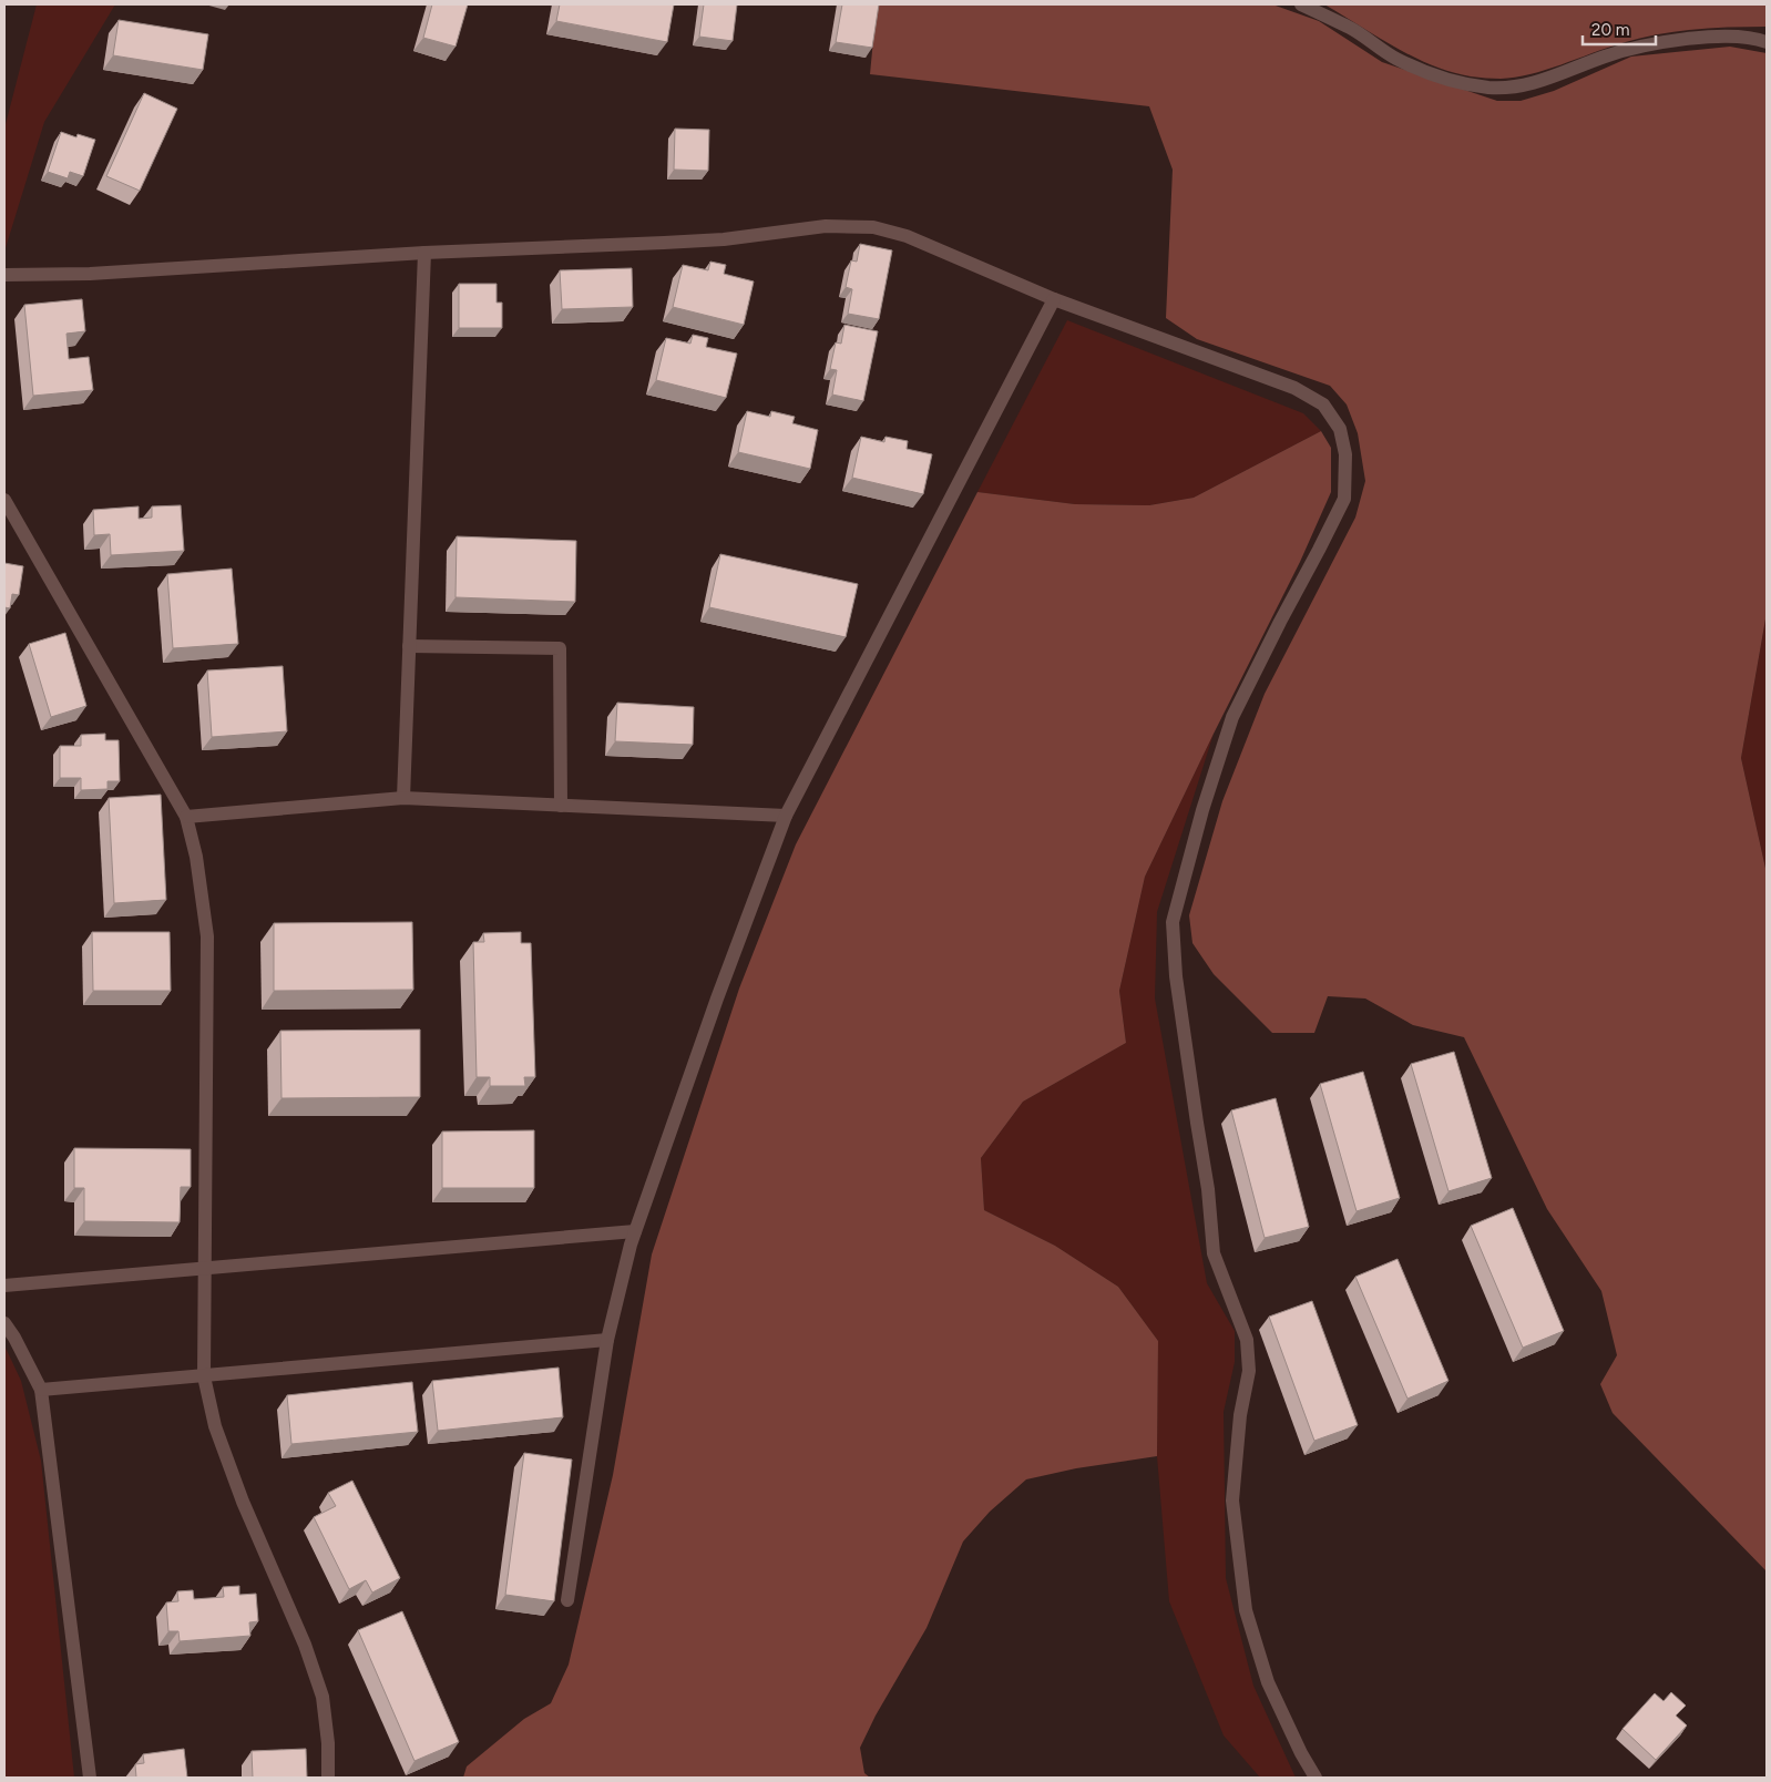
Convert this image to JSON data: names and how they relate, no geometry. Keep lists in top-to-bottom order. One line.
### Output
{"scale_bar":"20 m"}
